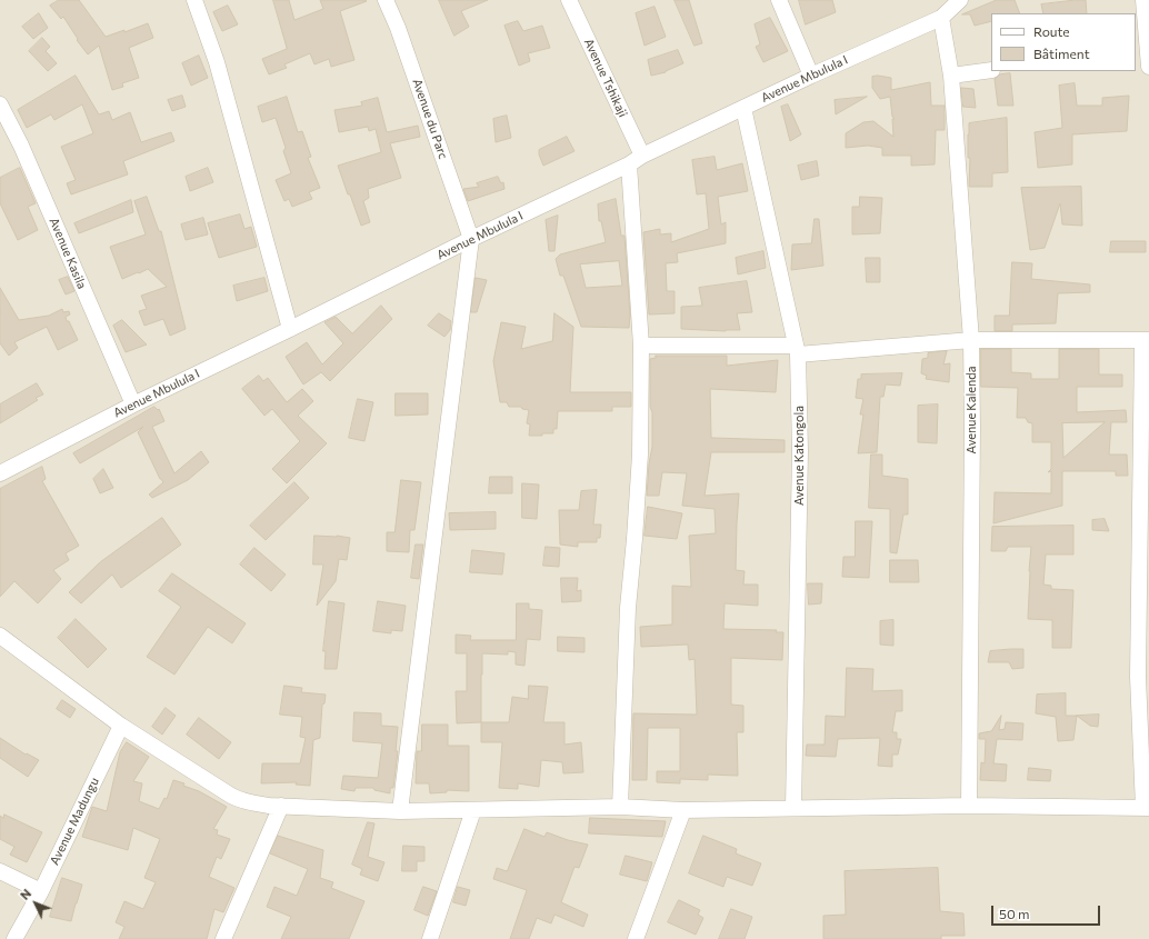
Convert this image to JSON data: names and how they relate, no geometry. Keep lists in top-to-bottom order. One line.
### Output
{"streets":{"street":["Avenue Tshikaji","Avenue Mbulula I","Avenue du Parc","Avenue Kasila","Avenue Kalenda","Avenue Katongola","Avenue Madungu"]},"crossings":[["Avenue Tshikaji","Avenue Mbulula I"],["Avenue Mbulula I","Avenue du Parc"],["Avenue Mbulula I","Avenue Kasila"],["Avenue Mbulula I","Avenue Kalenda"],["Avenue Mbulula I","Avenue Katongola"]],"legend":["Route","Bâtiment"],"scale_bar":"50 m","north":"top left"}
